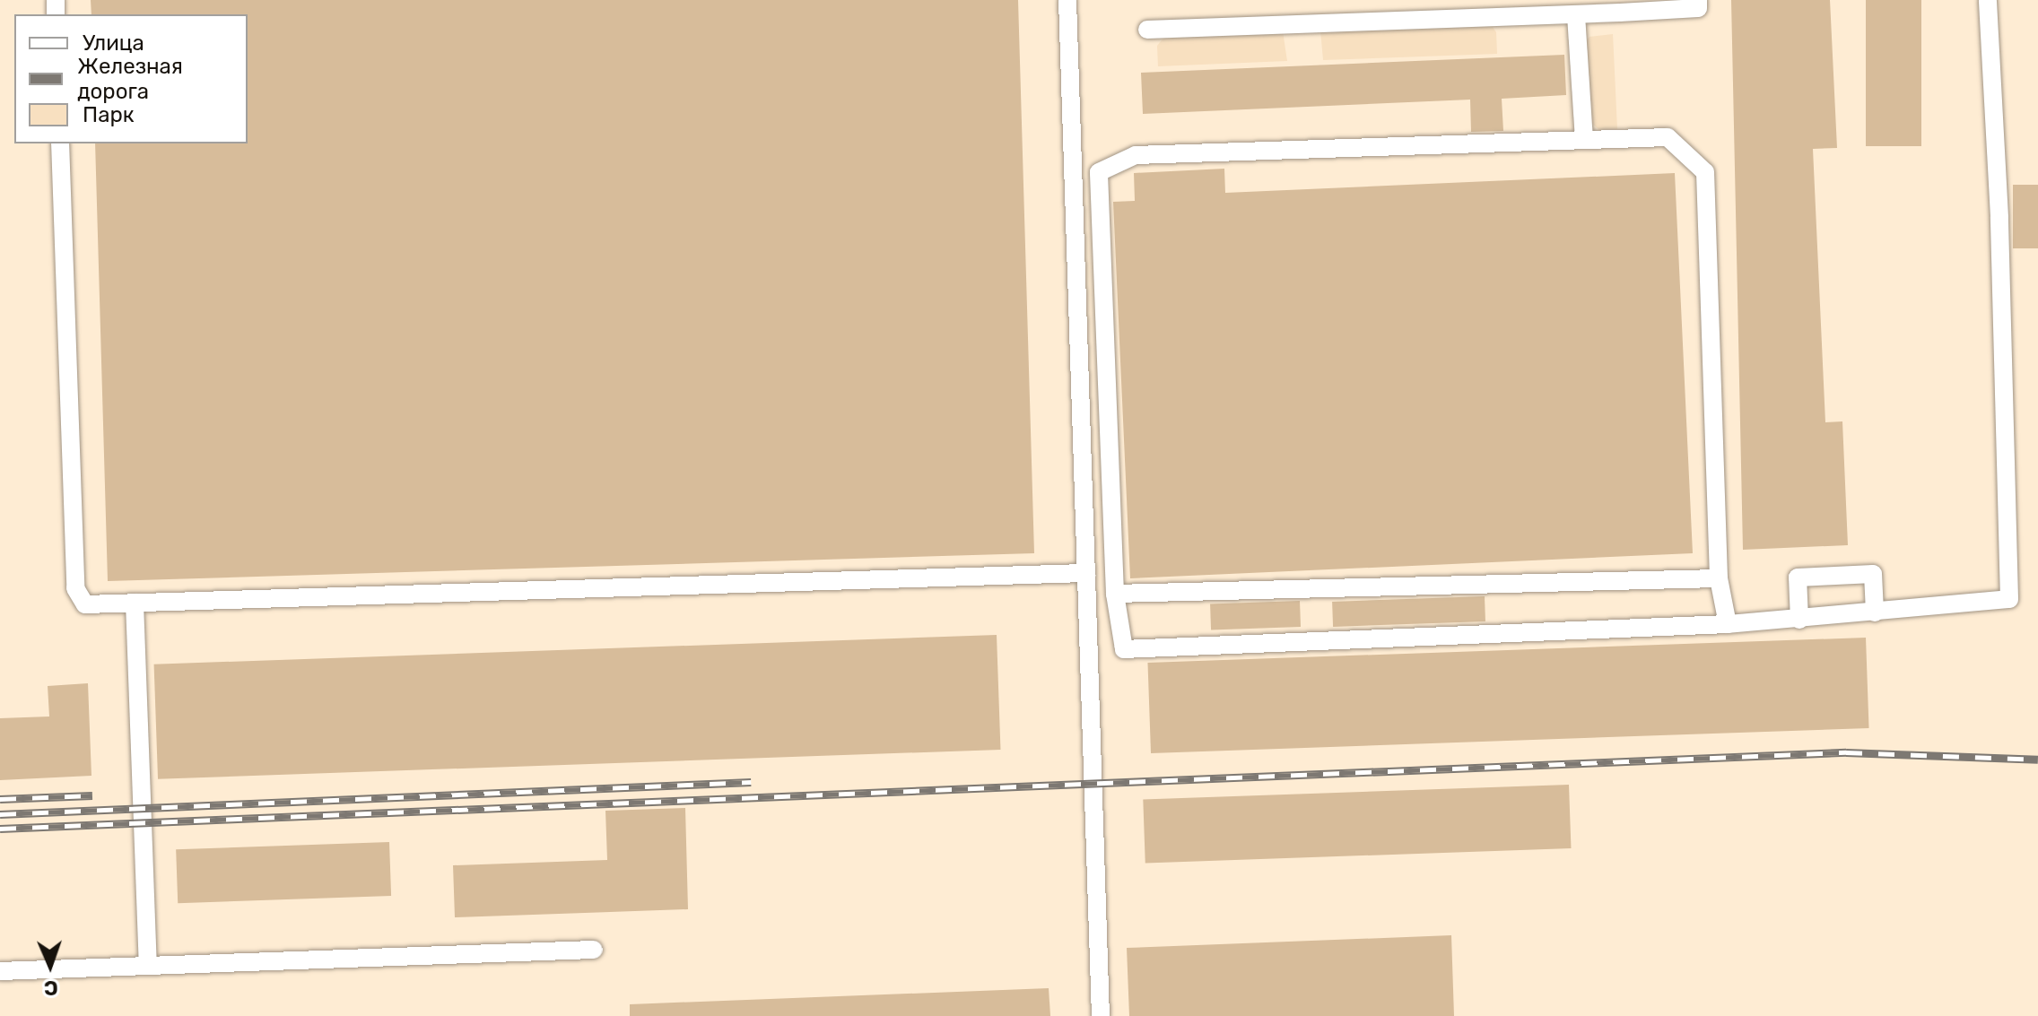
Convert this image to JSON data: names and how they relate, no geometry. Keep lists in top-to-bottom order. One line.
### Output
{"legend":["Улица","Железная дорога","Парк"],"north":"bottom"}
